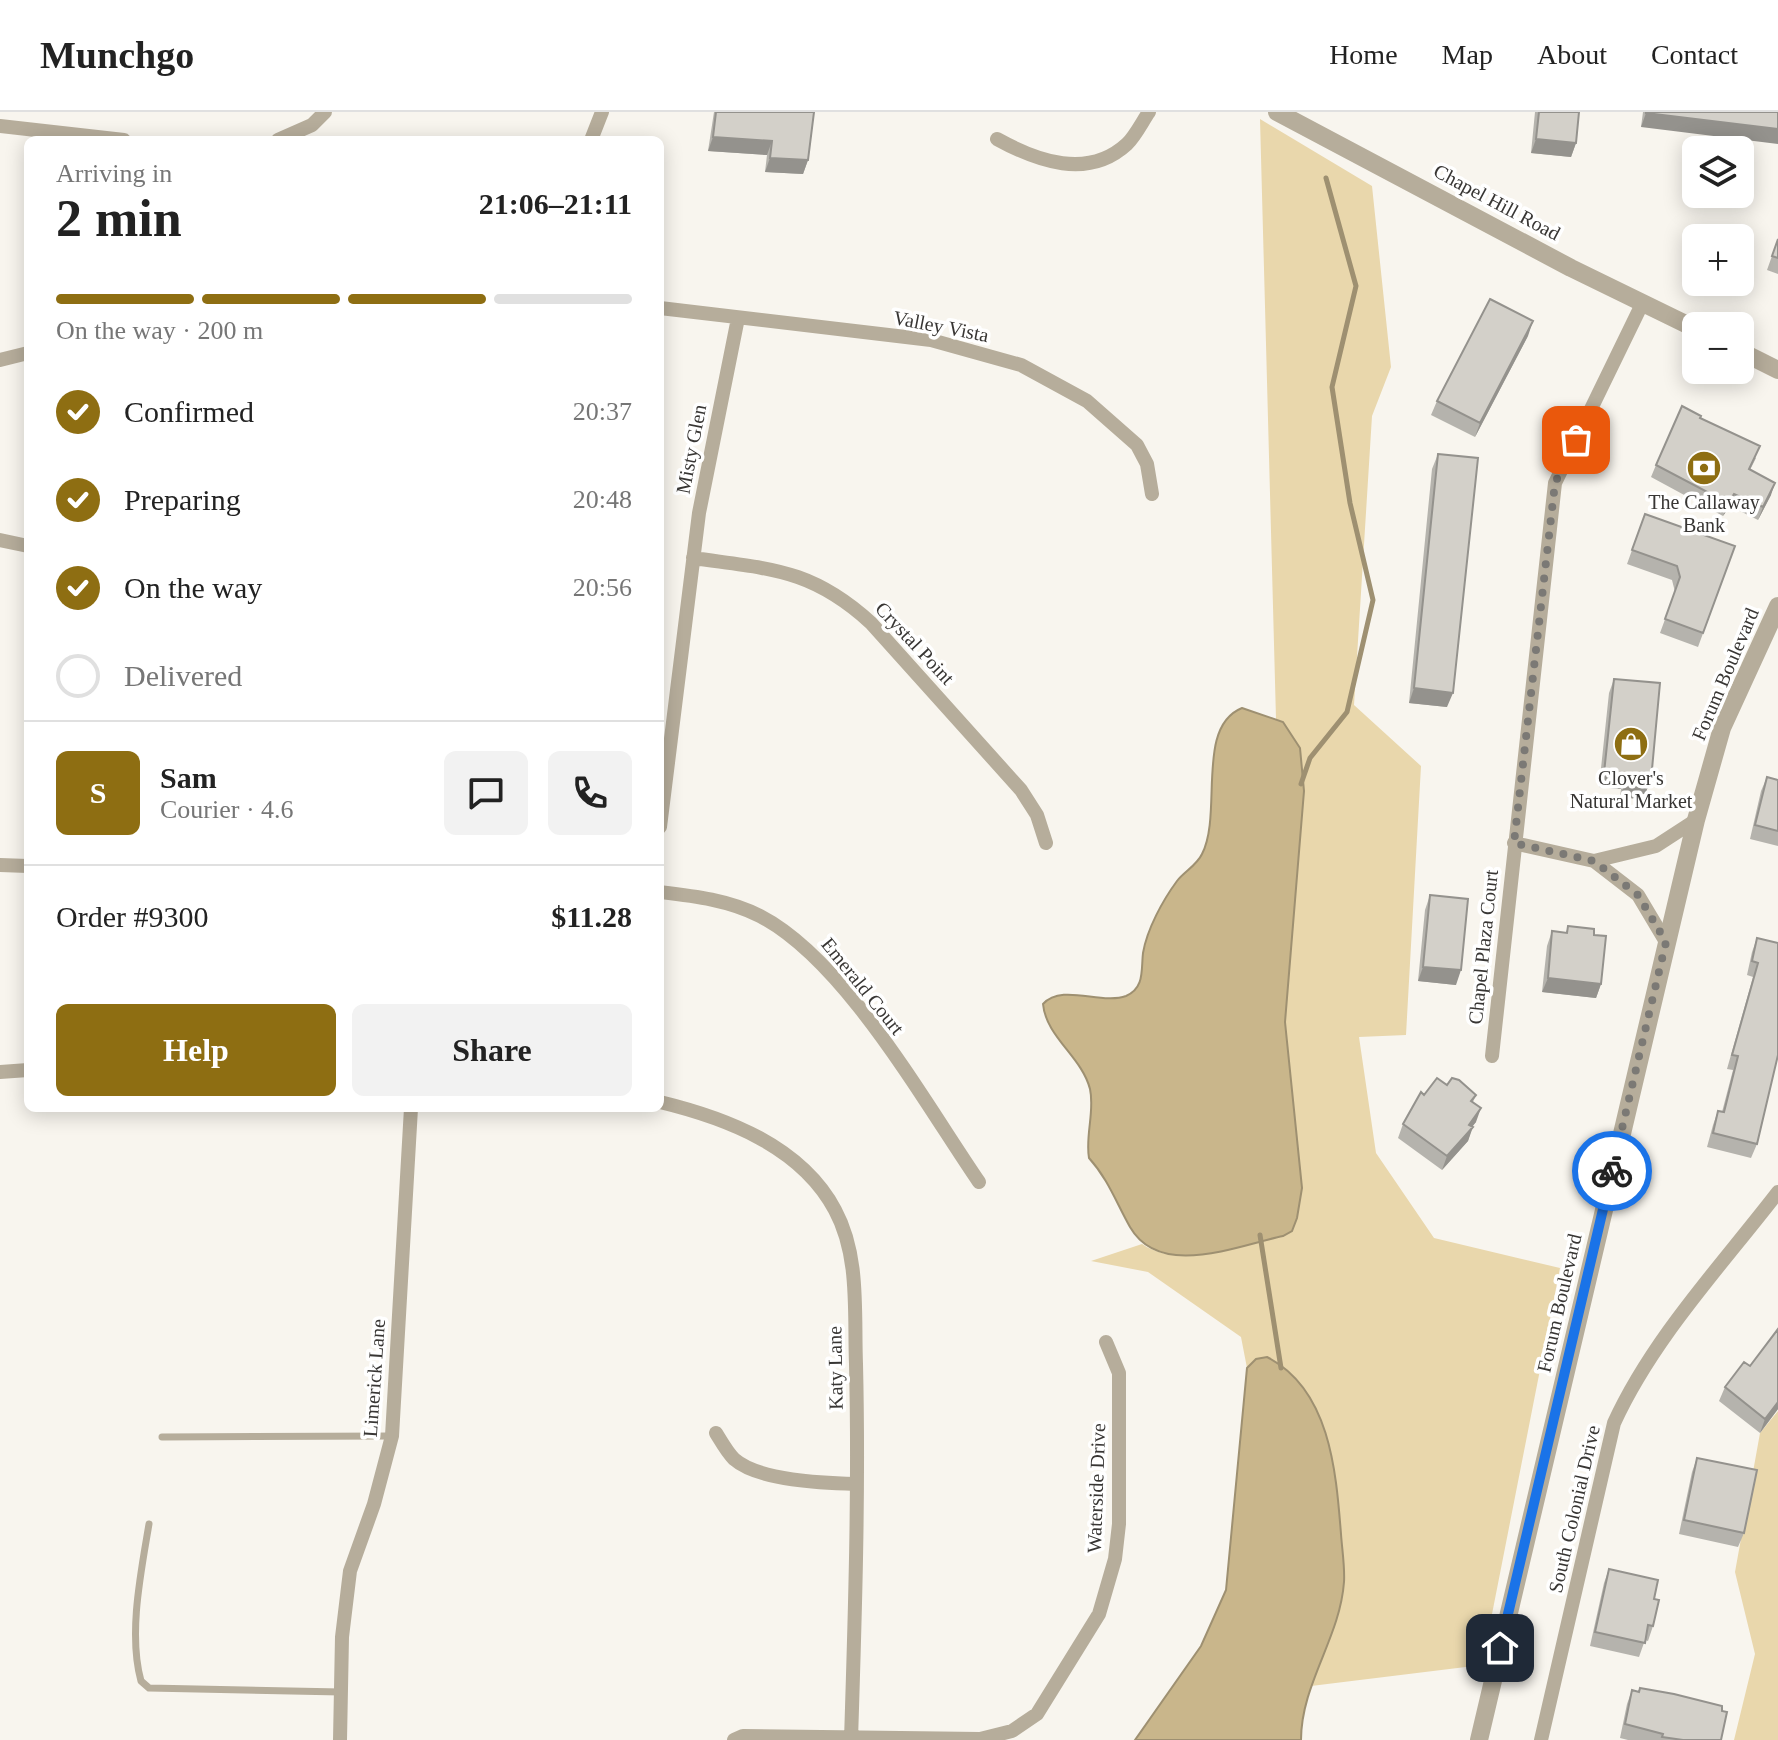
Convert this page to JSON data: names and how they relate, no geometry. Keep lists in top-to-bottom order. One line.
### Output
{"streets":{"street":["Chapel Hill Road","Valley Vista","Misty Glen","Crystal Point","Forum Boulevard","Chapel Plaza Court","Emerald Court","Katy Lane","Limerick Lane","Waterside Drive","South Colonial Drive"]},"crossings":[["Chapel Hill Road","Chapel Plaza Court"],["Valley Vista","Misty Glen"],["Misty Glen","Crystal Point"],["Katy Lane","Waterside Drive"]],"places":{"bank":["The Callaway Bank"],"shop":["Clover's Natural Market"]},"page":{"header":"Munchgo","nav":["Home","Map","About","Contact"],"map_buttons":["+","−"],"heading":["2 min","Arriving in","21:06–21:11"],"panel":["Sam","Courier · 4.6","Order #9300","$11.28"],"bar":"On the way · 200 m","list":[["Confirmed","20:37"],["Preparing","20:48"],["On the way","20:56"],"Delivered"],"round":"S","buttons":["Help","Share"]}}
